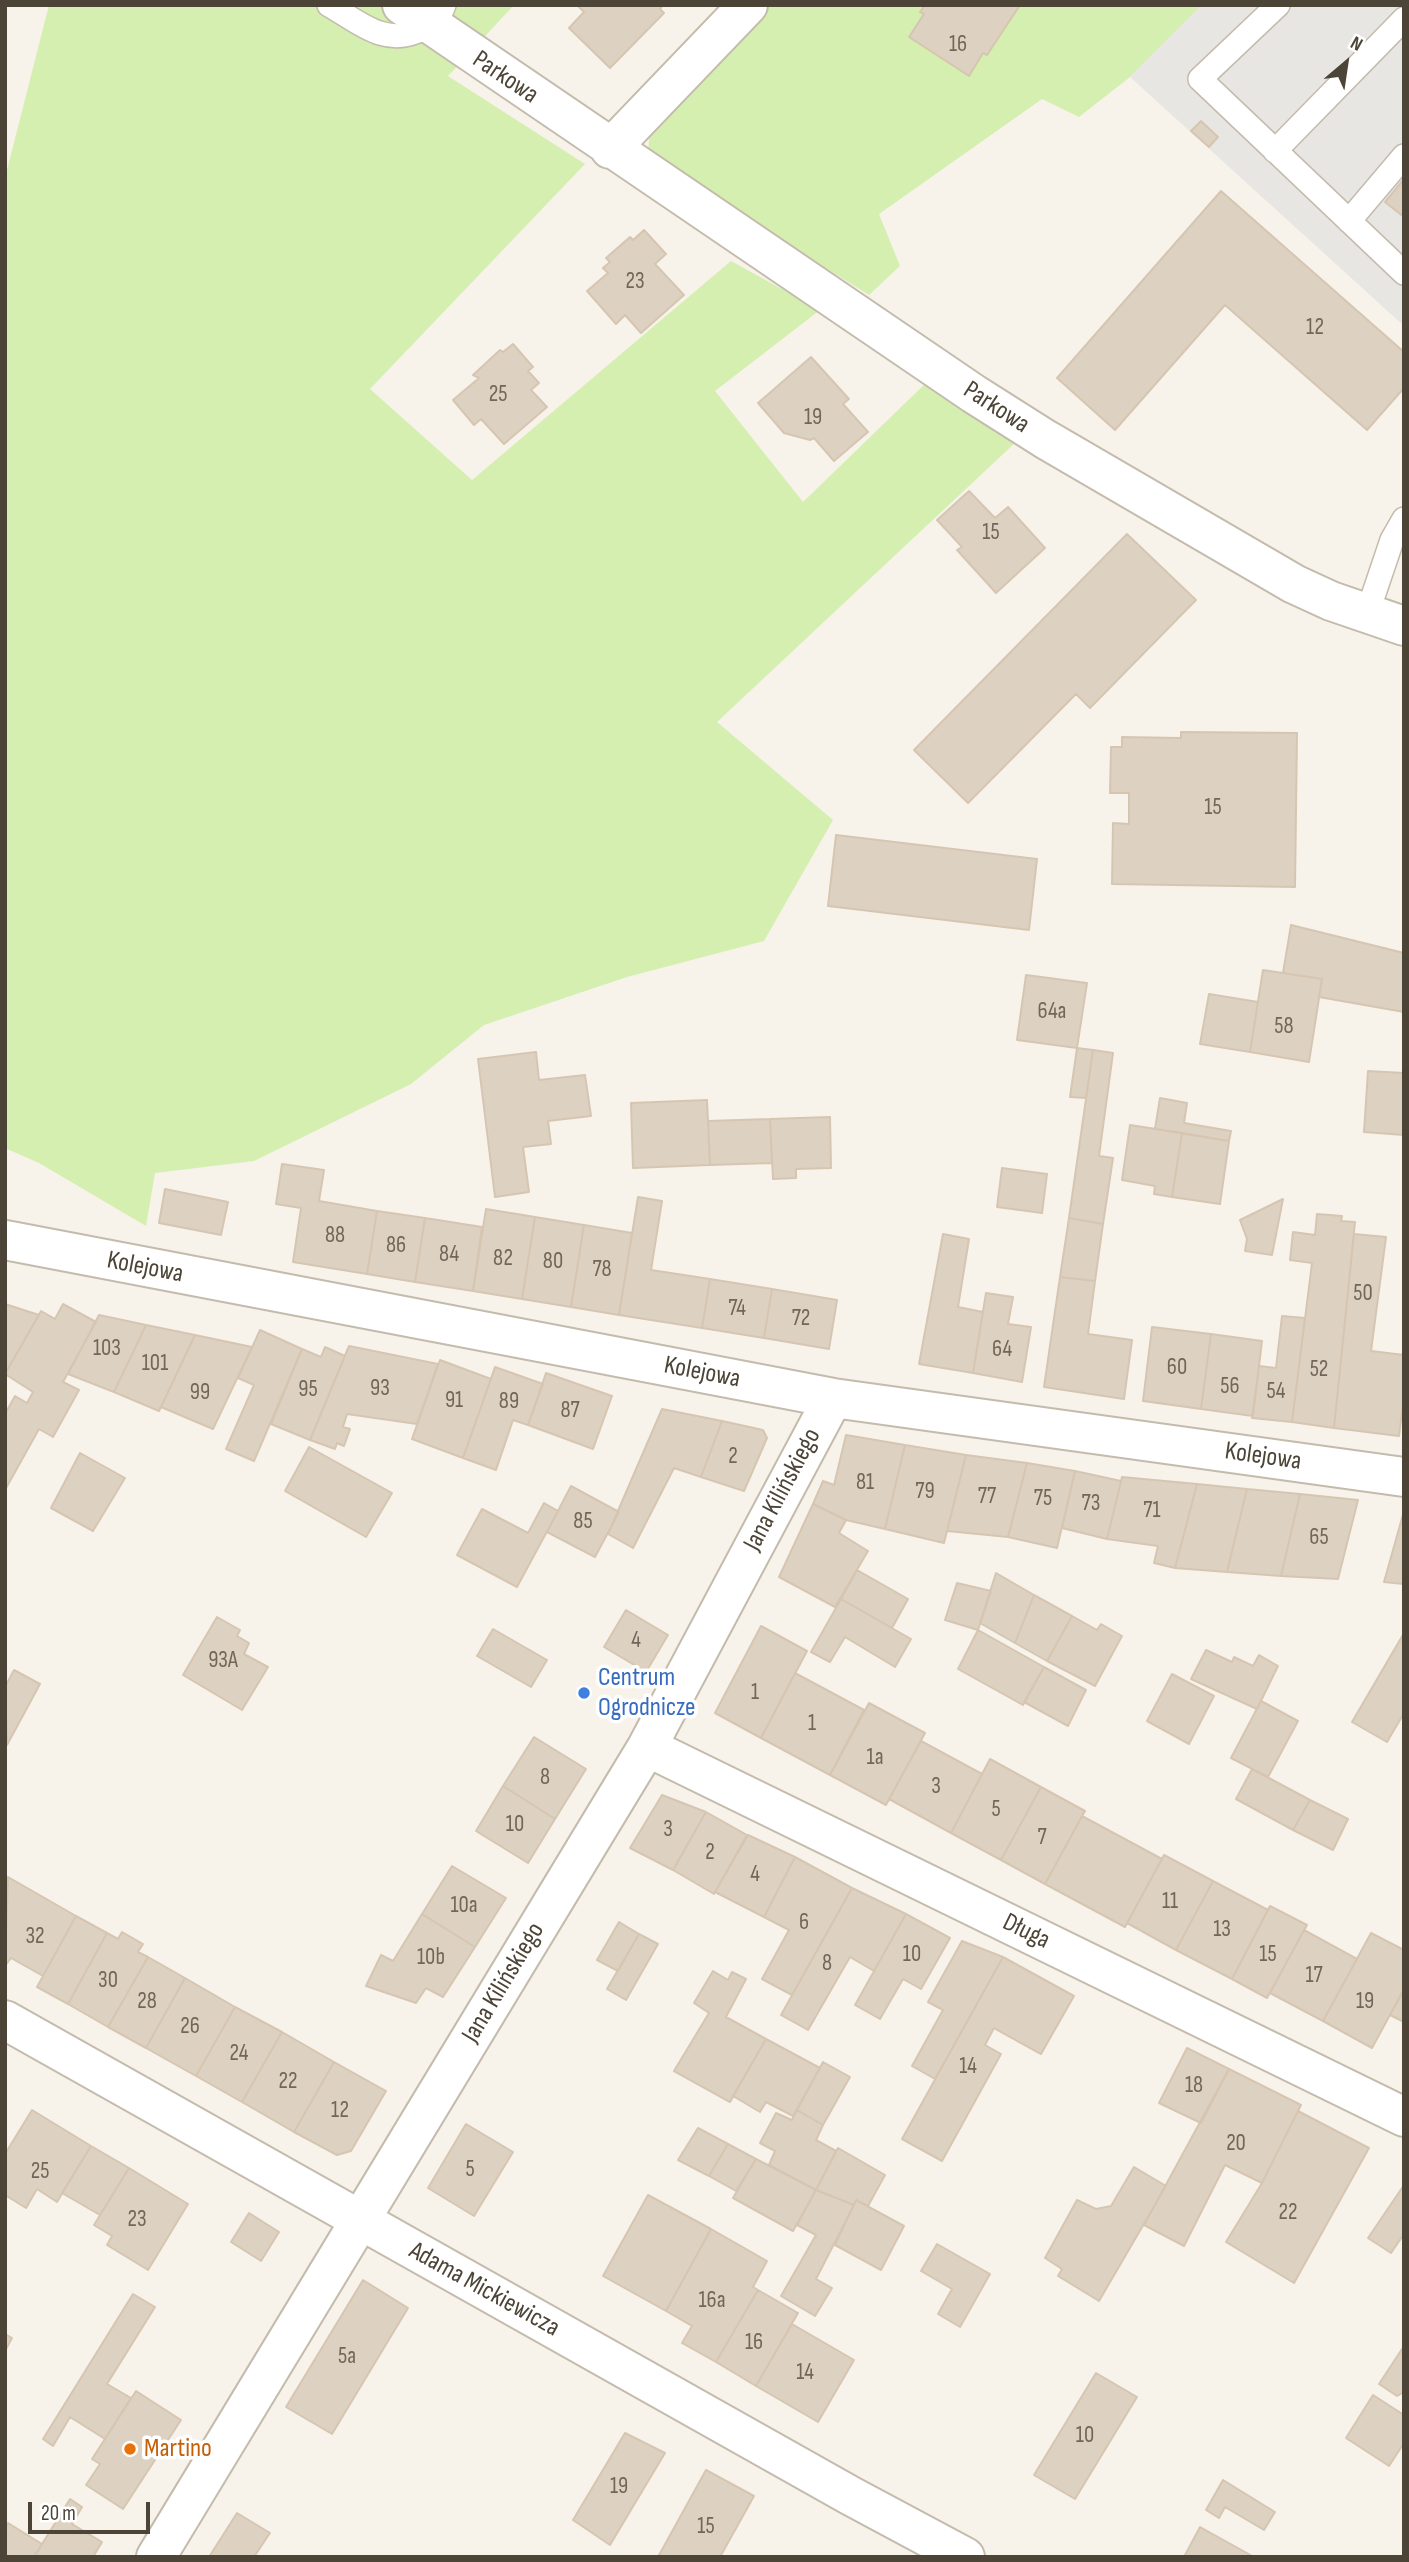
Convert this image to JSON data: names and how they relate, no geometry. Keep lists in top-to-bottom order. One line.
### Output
{"streets":{"street":["Parkowa","Kolejowa","Jana Kilińskiego","Długa","Adama Mickiewicza"]},"crossings":[["Kolejowa","Jana Kilińskiego"],["Jana Kilińskiego","Długa"],["Jana Kilińskiego","Adama Mickiewicza"]],"places":["Centrum Ogrodnicze","Martino"],"house_numbers":["16","23","12","25","19","15","15","64a","58","88","86","84","82","80","78","50","74","72","103","64","101","60","52","56","93","95","54","99","91","89","87","2","81","79","77","75","73","71","85","65","4","93A","1","1","1a","8","3","5","10","3","7","2","4","11","10a","6","13","32","10","15","10b","8","17","30","28","19","26","24","14","22","18","12","20","5","25","22","23","16a","16","5a","14","10","19","15"],"scale_bar":"20 m","north":"top right"}
